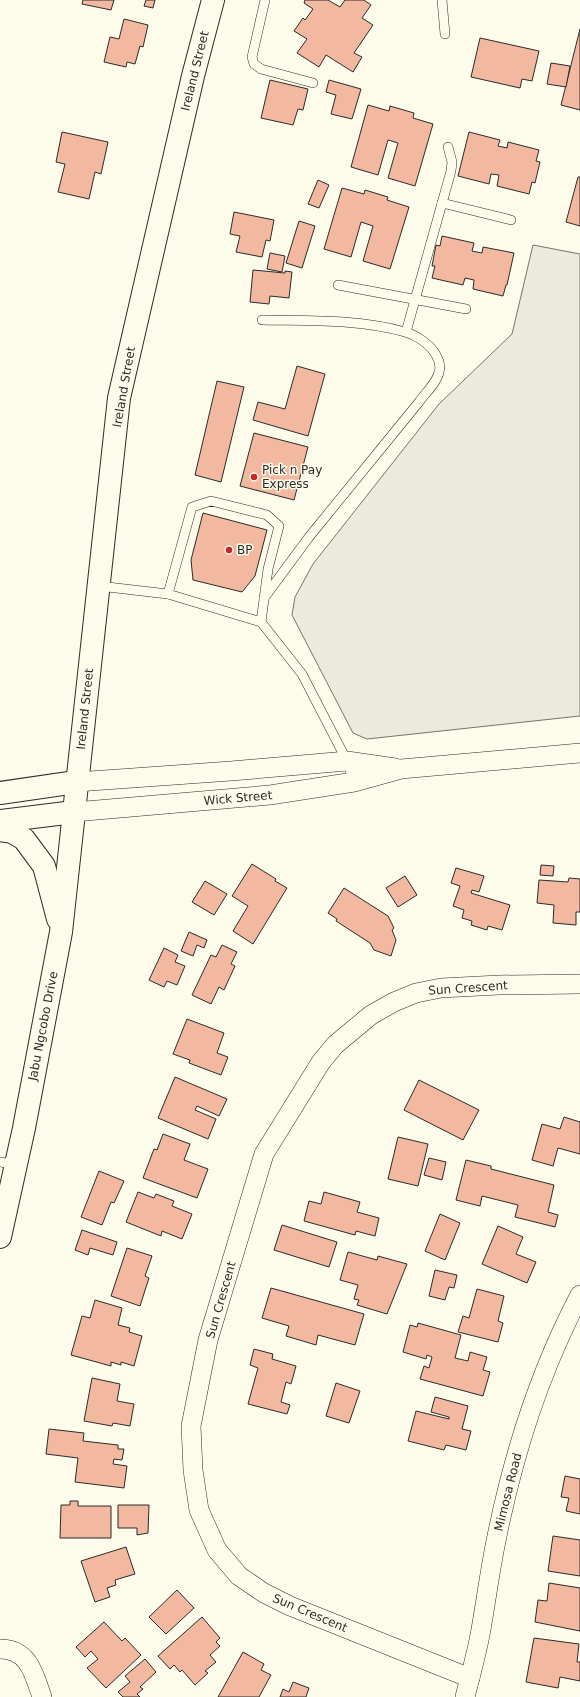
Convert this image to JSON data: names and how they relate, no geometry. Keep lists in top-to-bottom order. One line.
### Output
{"streets":{"street":["Ireland Street","Wick Street","Sun Crescent","Jabu Ngcobo Drive","Mimosa Road"]},"crossings":[["Ireland Street","Wick Street"],["Ireland Street","Jabu Ngcobo Drive"],["Wick Street","Jabu Ngcobo Drive"],["Sun Crescent","Mimosa Road"]],"places":["Pick n Pay Express","BP"]}
